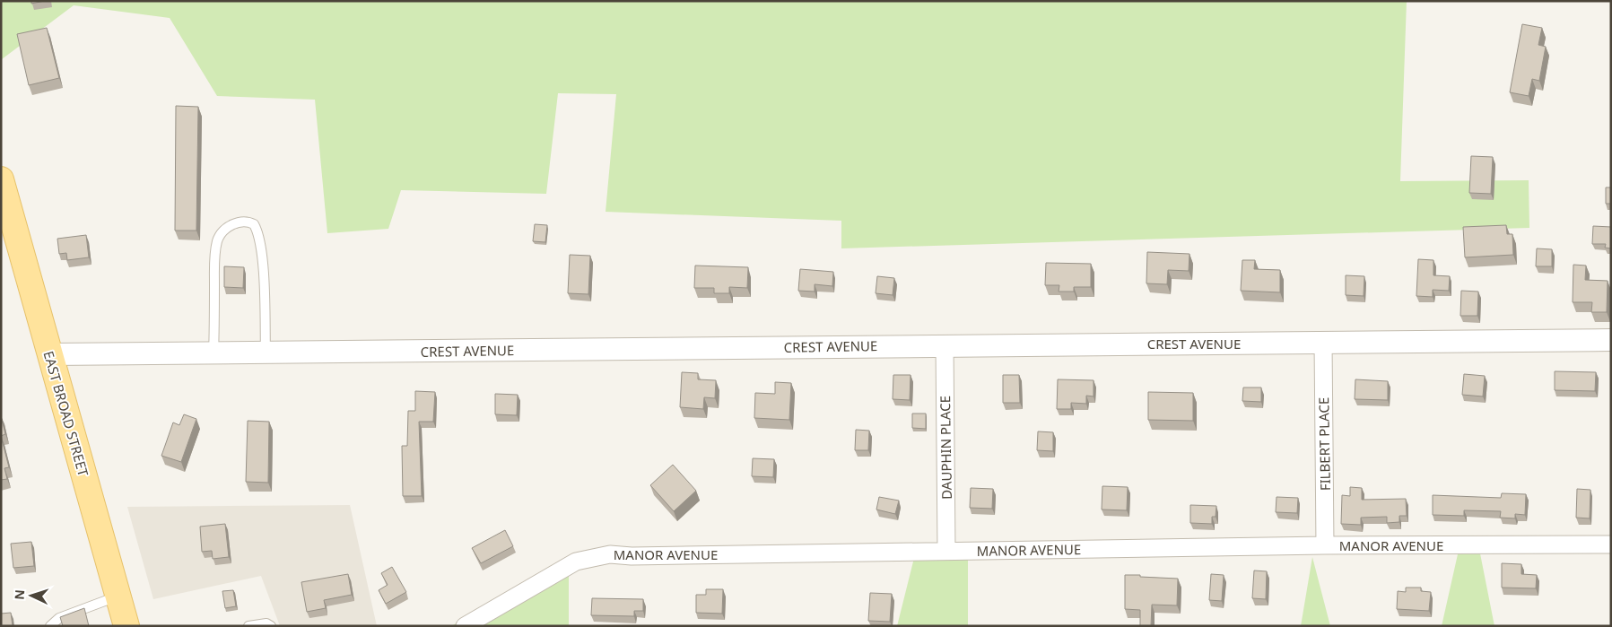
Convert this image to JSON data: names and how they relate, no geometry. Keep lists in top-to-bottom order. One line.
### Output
{"streets":{"main road":["EAST BROAD STREET"],"street":["CREST AVENUE","FILBERT PLACE","DAUPHIN PLACE","MANOR AVENUE"]},"crossings":[["CREST AVENUE","EAST BROAD STREET"],["CREST AVENUE","FILBERT PLACE"],["CREST AVENUE","DAUPHIN PLACE"],["FILBERT PLACE","MANOR AVENUE"],["DAUPHIN PLACE","MANOR AVENUE"]],"north":"left"}
